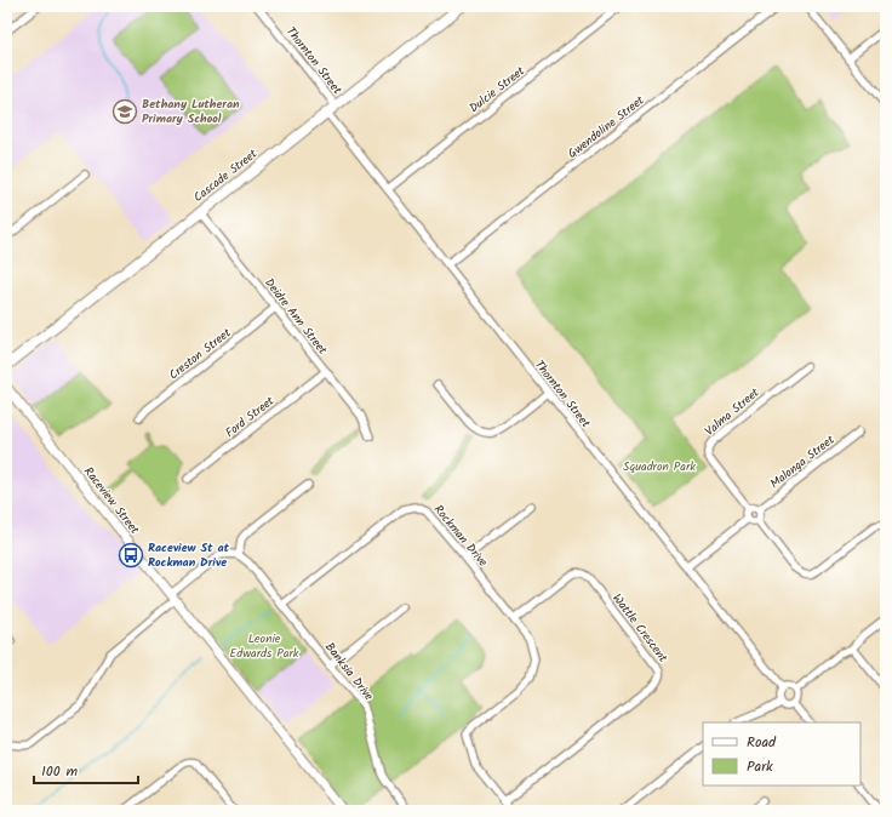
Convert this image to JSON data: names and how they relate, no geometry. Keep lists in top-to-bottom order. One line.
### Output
{"streets":{"main road":["Cascade Street"],"street":["Thornton Street","Dulcie Street","Gwendoline Street","Deidre Ann Street","Creston Street","Valma Street","Ford Street","Malonga Street","Raceview Street","Rockman Drive","Wattle Crescent","Banksia Drive"]},"crossings":[["Thornton Street","Dulcie Street"],["Thornton Street","Gwendoline Street"],["Thornton Street","Cascade Street"],["Cascade Street","Deidre Ann Street"],["Deidre Ann Street","Creston Street"],["Deidre Ann Street","Ford Street"],["Valma Street","Malonga Street"],["Rockman Drive","Wattle Crescent"],["Rockman Drive","Banksia Drive"]],"parks":["Squadron Park","Leonie Edwards Park"],"places":{"school or university":["Bethany Lutheran Primary School"],"bus stop":["Raceview St at Rockman Drive"]},"legend":["Road","Park"],"scale_bar":"100 m"}
